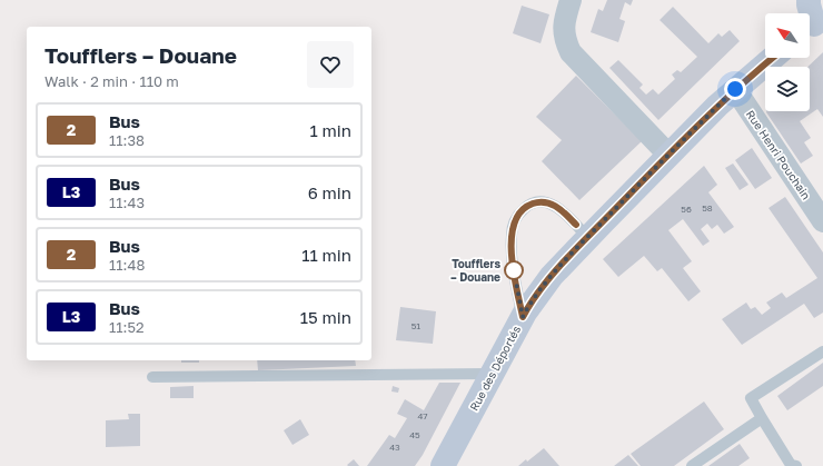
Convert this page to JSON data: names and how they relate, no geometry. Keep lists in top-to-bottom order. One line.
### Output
{"streets":{"main road":["Rue des Déportés"],"street":["Rue Henri Pouchain"]},"crossings":[["Rue Henri Pouchain","Rue des Déportés"]],"places":["Toufflers – Douane"],"lines":["bus line 2"],"house_numbers":["58","56","51","47","45","43"],"north":"top left","page":{"heading":["Toufflers – Douane","Walk · 2 min · 110 m"],"list":[{"mark":"2","name":"Bus","note":"11:38","value":"1 min"},{"mark":"L3","name":"Bus","note":"11:43","value":"6 min"},{"mark":"2","name":"Bus","note":"11:48","value":"11 min"},{"mark":"L3","name":"Bus","note":"11:52","value":"15 min"}]}}
